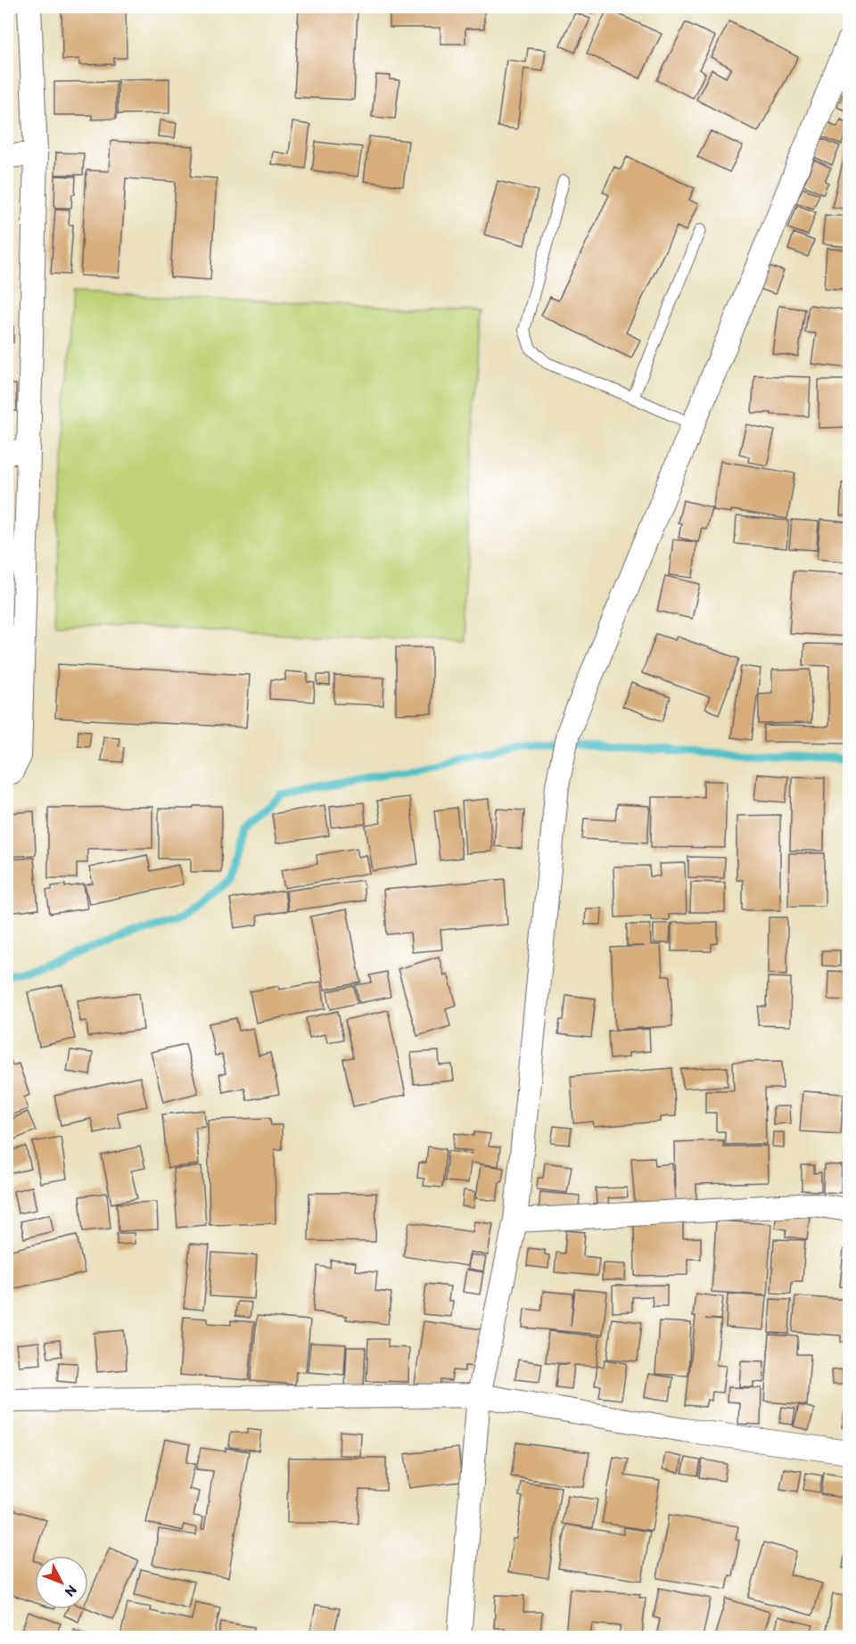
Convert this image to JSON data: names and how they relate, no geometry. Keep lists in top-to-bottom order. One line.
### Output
{"north":"bottom right"}
